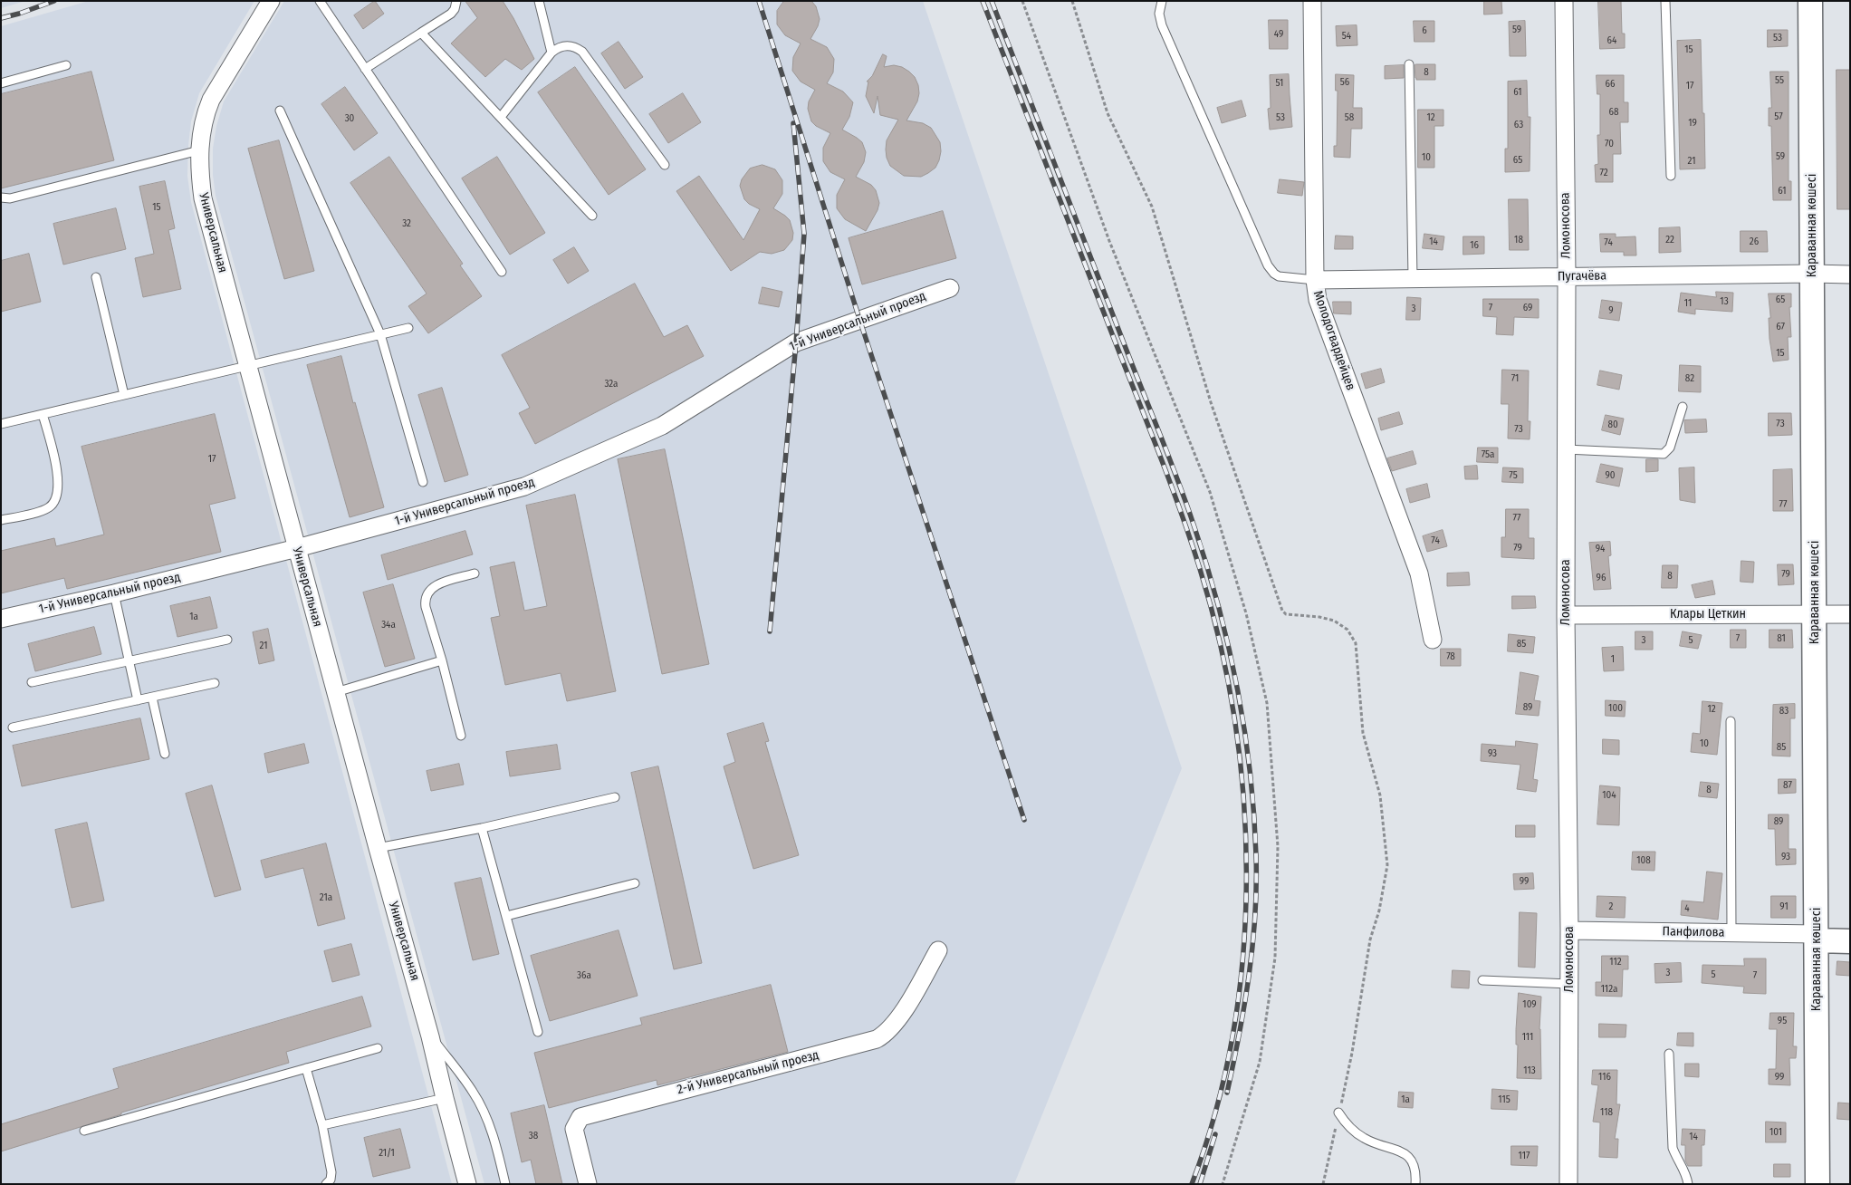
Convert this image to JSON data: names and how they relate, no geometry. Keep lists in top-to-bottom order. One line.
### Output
{"streets":{"main road":["Караванная көшесі","Панфилова"],"street":["Ломоносова","Универсальная","Пугачёва","1-й Универсальный проезд","Молодогвардейцев","Клары Цеткин","2-й Универсальный проезд"]},"crossings":[["Ломоносова","Пугачёва"],["Ломоносова","Клары Цеткин"],["Ломоносова","Панфилова"],["Караванная көшесі","Пугачёва"],["Караванная көшесі","Клары Цеткин"],["Караванная көшесі","Панфилова"],["Универсальная","1-й Универсальный проезд"],["Пугачёва","Молодогвардейцев"]],"house_numbers":["59","6","49","54","53","64","15","8","55","56","51","66","17","61","68","57","53","58","12","30","19","63","70","59","10","65","21","72","61","15","32","18","22","14","26","74","16","65","13","11","7","69","3","9","67","15","71","82","32а","73","80","73","75а","17","75","90","77","77","74","79","94","79","8","96","1а","34а","7","81","3","5","85","21","78","1","89","100","12","83","10","85","93","87","8","104","89","93","108","99","21а","2","91","4","112","3","5","36а","7","112а","109","95","111","113","116","99","1а","115","118","101","38","14","21/1","117"]}
